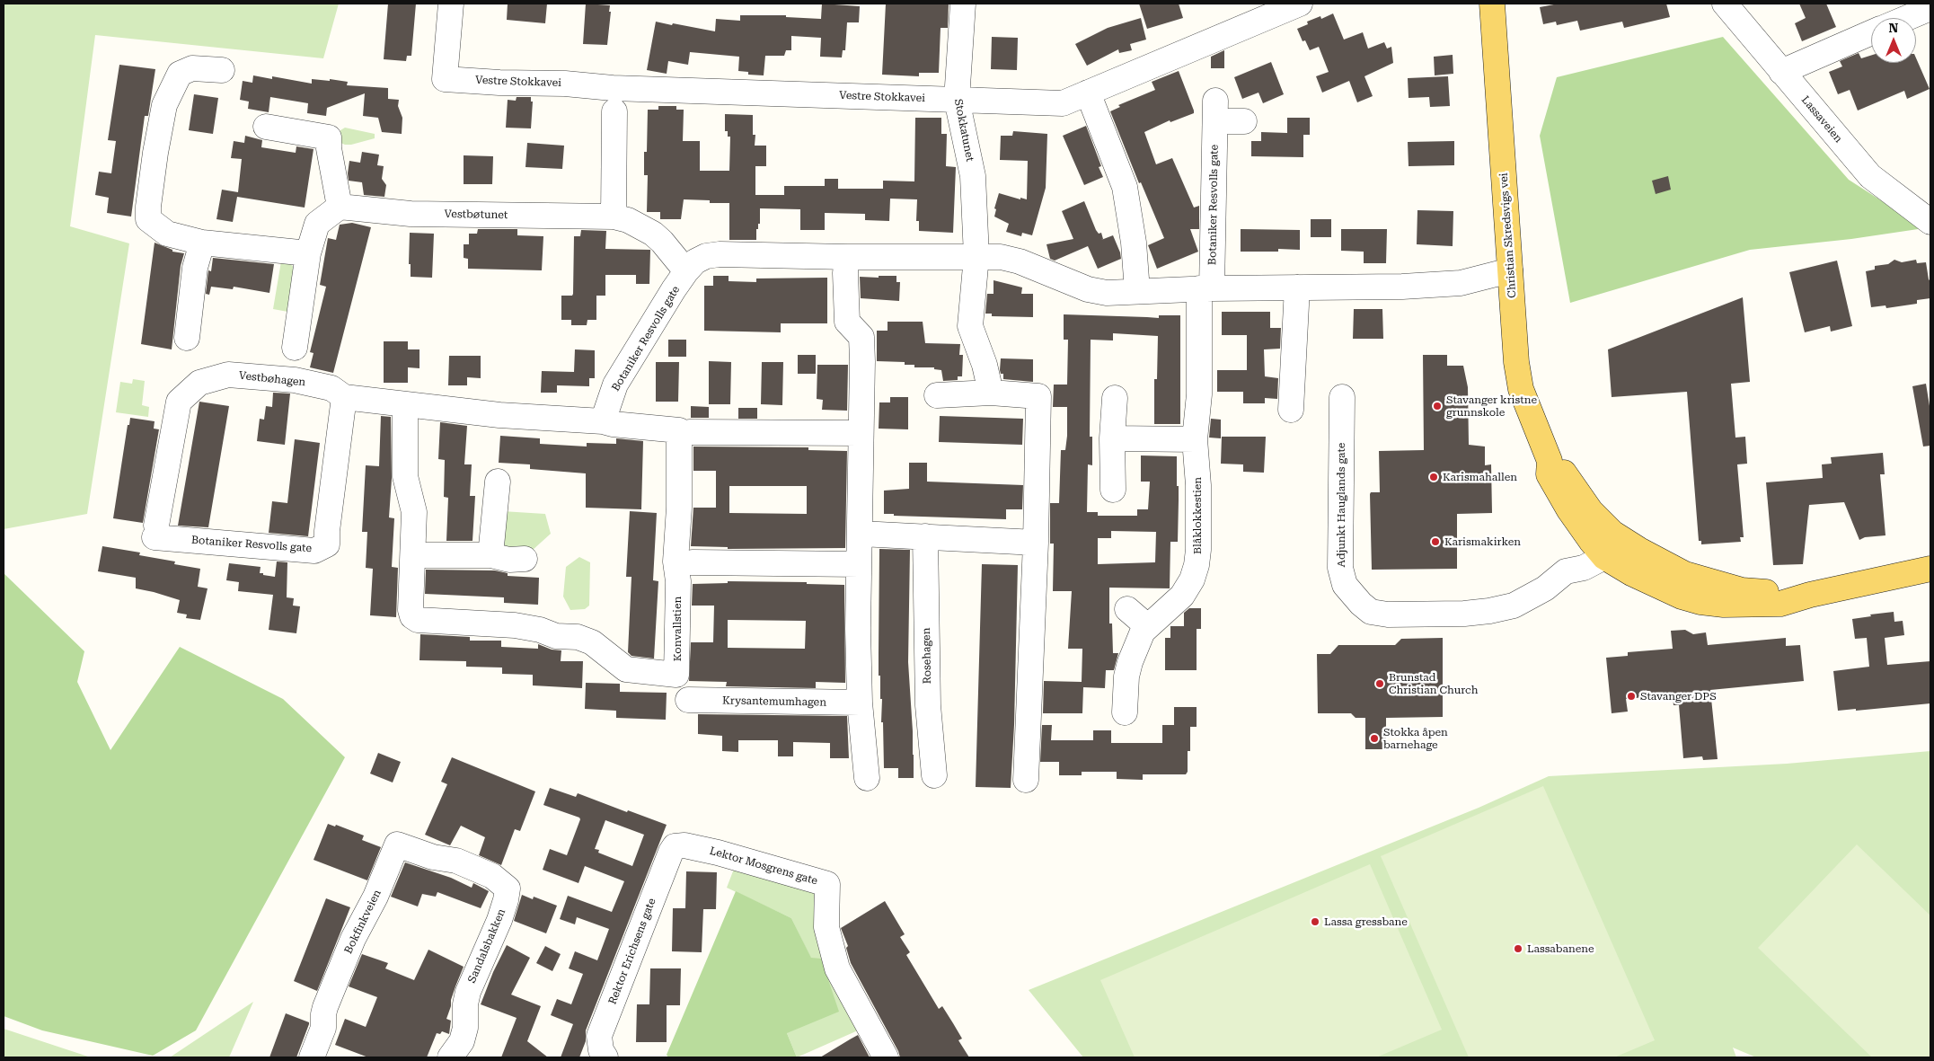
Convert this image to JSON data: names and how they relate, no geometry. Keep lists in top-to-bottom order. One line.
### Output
{"streets":{"main road":["Christian Skredsvigs vei"],"street":["Vestre Stokkavei","Lassaveien","Stokkatunet","Botaniker Resvolls gate","Vestbøtunet","Vestbøhagen","Adjunkt Hauglands gate","Blåklokkestien","Konvallstien","Rosehagen","Krysantemumhagen","Lektor Mosgrens gate","Bokfinkveien","Sandalsbakken","Rektor Erichsens gate"]},"crossings":[["Vestre Stokkavei","Stokkatunet"],["Stokkatunet","Botaniker Resvolls gate"],["Botaniker Resvolls gate","Vestbøtunet"],["Botaniker Resvolls gate","Christian Skredsvigs vei"],["Botaniker Resvolls gate","Vestbøhagen"],["Botaniker Resvolls gate","Blåklokkestien"],["Botaniker Resvolls gate","Konvallstien"],["Christian Skredsvigs vei","Adjunkt Hauglands gate"],["Lektor Mosgrens gate","Rektor Erichsens gate"],["Bokfinkveien","Sandalsbakken"]],"places":["Stavanger kristne grunnskole","Karismahallen","Karismakirken","Brunstad Christian Church","Stavanger DPS","Stokka åpen barnehage","Lassa gressbane","Lassabanene"],"north":"top"}
